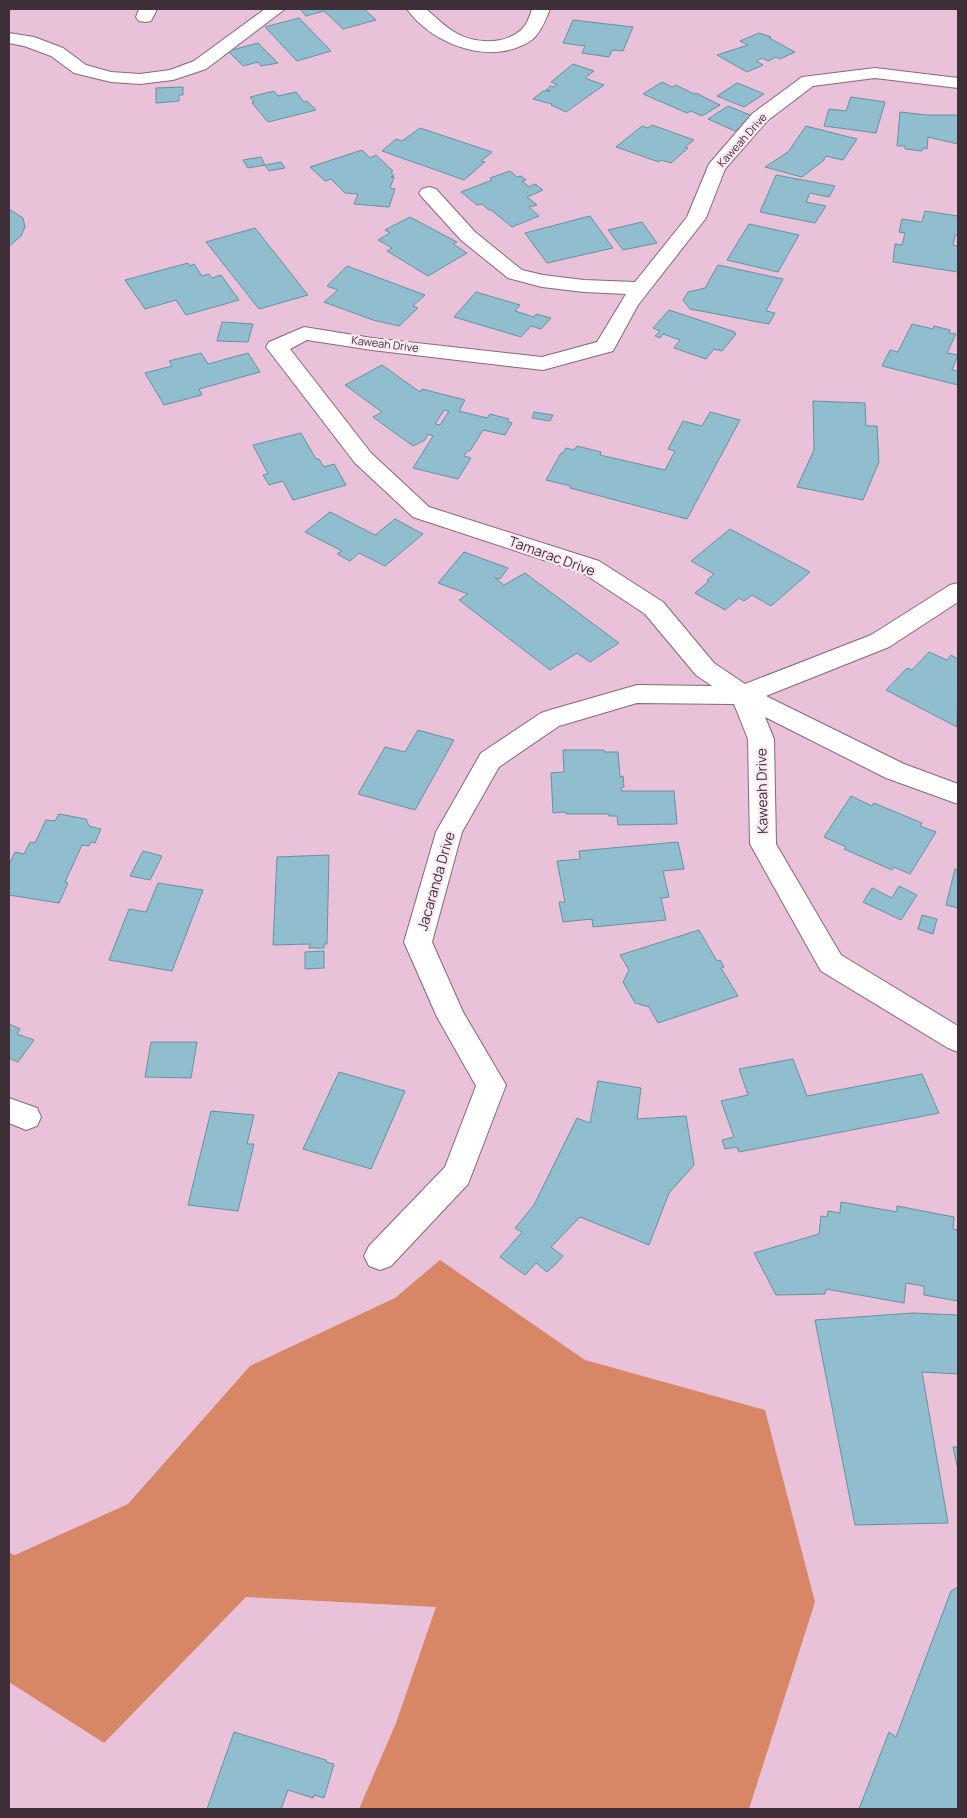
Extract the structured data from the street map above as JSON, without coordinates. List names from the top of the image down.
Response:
{
  "streets": {
    "street": ["Kaweah Drive", "Tamarac Drive", "Jacaranda Drive"]
  },
  "crossings": [
    ["Kaweah Drive", "Tamarac Drive"],
    ["Kaweah Drive", "Jacaranda Drive"],
    ["Tamarac Drive", "Jacaranda Drive"]
  ]
}
